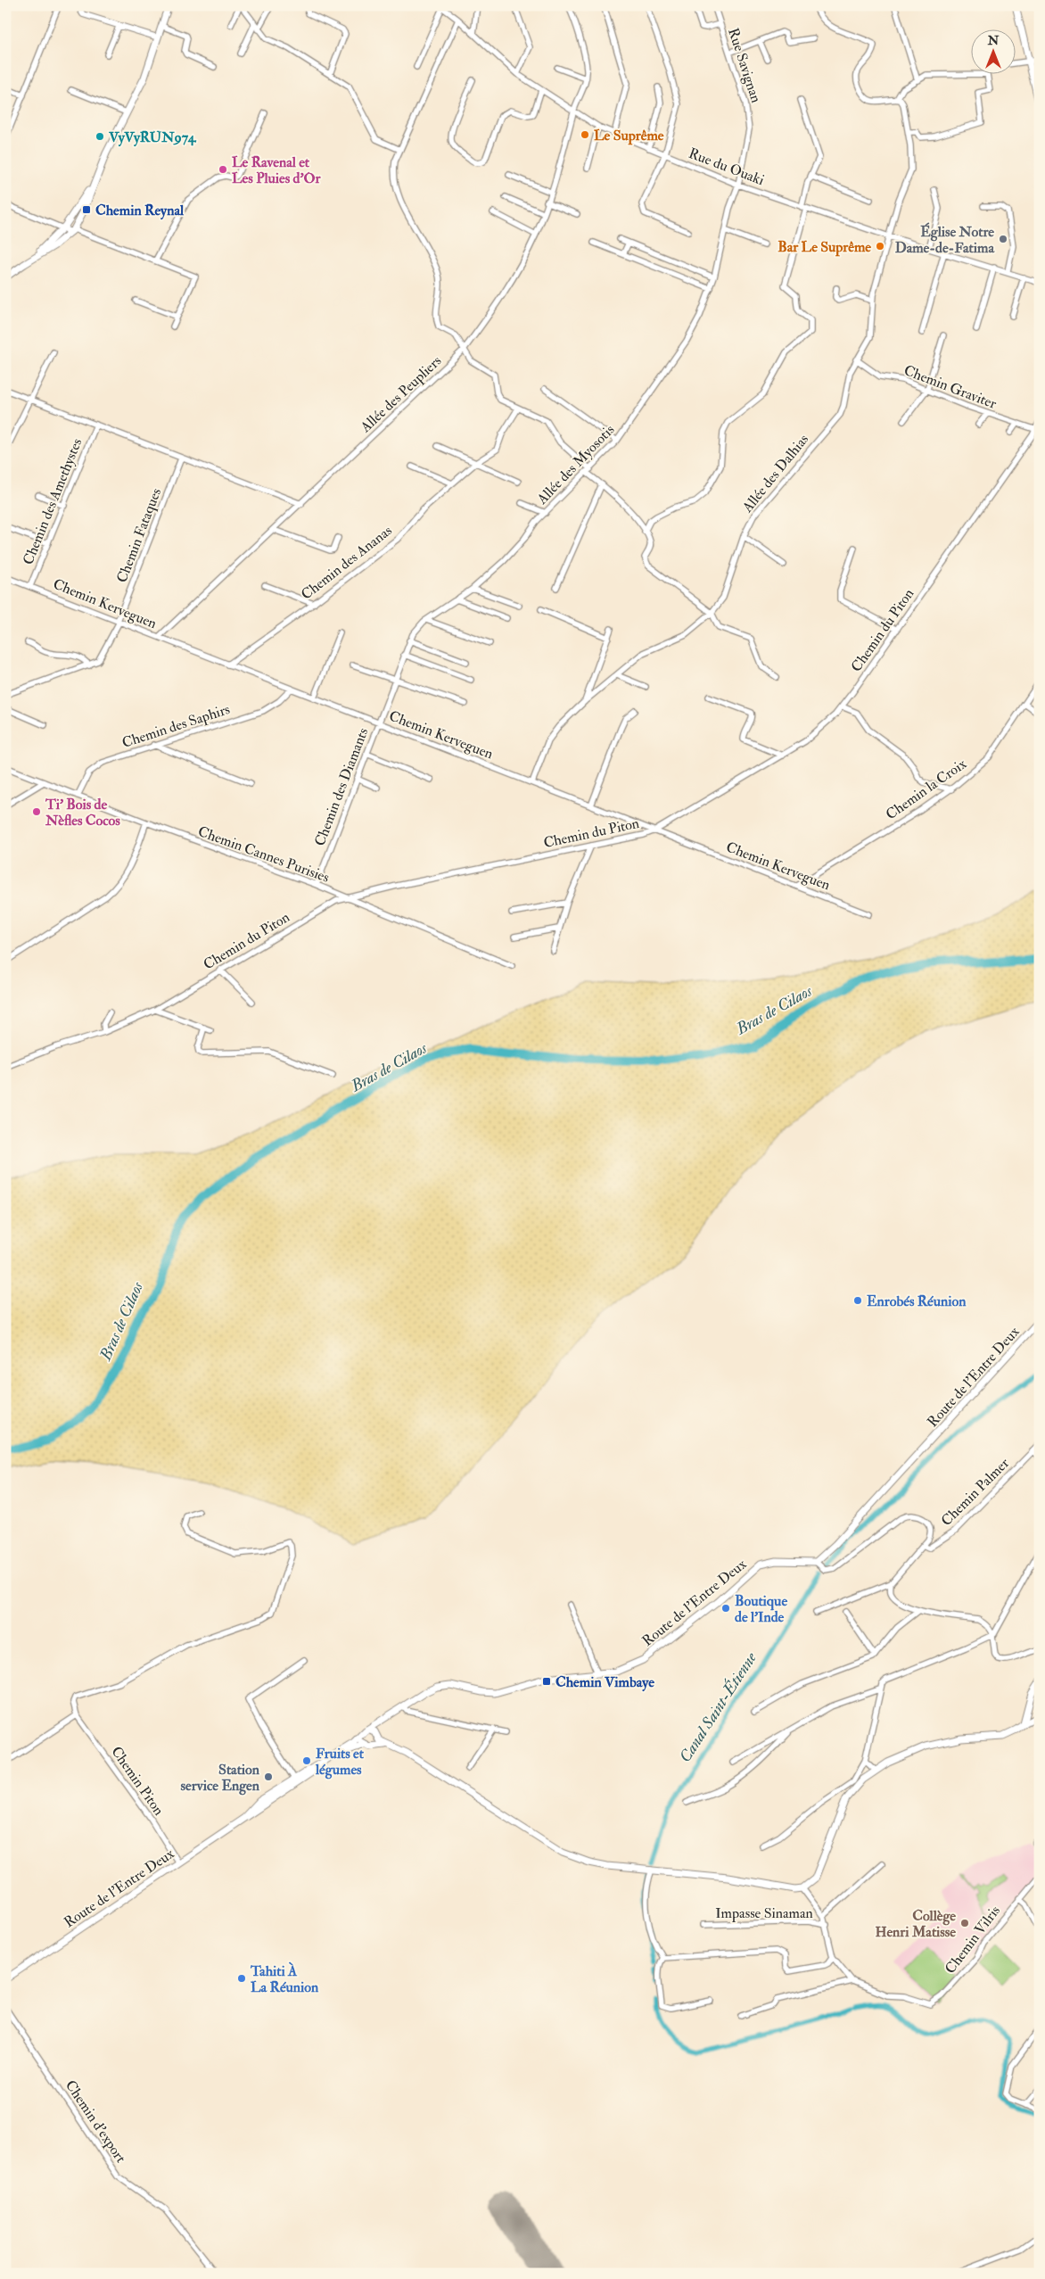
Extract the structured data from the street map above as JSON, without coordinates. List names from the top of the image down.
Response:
{
  "streets": {
    "main road": ["Route de l'Entre Deux"],
    "street": [
      "Rue Savignan",
      "Rue du Ouaki",
      "Chemin Graviter",
      "Allée des Peupliers",
      "Allée des Myosotis",
      "Allée des Dalhias",
      "Chemin des Amethystes",
      "Chemin Fataques",
      "Chemin des Ananas",
      "Chemin Kerveguen",
      "Chemin du Piton",
      "Chemin des Saphirs",
      "Chemin des Diamants",
      "Chemin la Croix",
      "Chemin Cannes Purisies",
      "Chemin Palmer",
      "Chemin Piton",
      "Impasse Sinaman",
      "Chemin Vilris",
      "Chemin d'export"
    ]
  },
  "crossings": [
    ["Rue Savignan", "Rue du Ouaki"],
    ["Rue Savignan", "Allée des Myosotis"],
    ["Rue du Ouaki", "Allée des Peupliers"],
    ["Rue du Ouaki", "Allée des Myosotis"],
    ["Rue du Ouaki", "Allée des Dalhias"],
    ["Chemin Graviter", "Allée des Dalhias"],
    ["Chemin Graviter", "Chemin du Piton"],
    ["Allée des Peupliers", "Chemin Kerveguen"],
    ["Allée des Myosotis", "Chemin Kerveguen"],
    ["Allée des Myosotis", "Chemin des Diamants"],
    ["Allée des Dalhias", "Chemin Kerveguen"],
    ["Chemin des Amethystes", "Chemin Kerveguen"],
    ["Chemin Fataques", "Chemin Kerveguen"],
    ["Chemin des Ananas", "Chemin Kerveguen"],
    ["Chemin Kerveguen", "Chemin du Piton"],
    ["Chemin Kerveguen", "Chemin des Saphirs"],
    ["Chemin Kerveguen", "Chemin des Diamants"],
    ["Chemin Kerveguen", "Chemin la Croix"],
    ["Chemin du Piton", "Chemin Cannes Purisies"],
    ["Chemin des Saphirs", "Chemin Cannes Purisies"],
    ["Chemin des Diamants", "Chemin Cannes Purisies"],
    ["Route de l'Entre Deux", "Chemin Piton"]
  ],
  "water": ["Bras de Cilaos", "Canal Saint-Étienne"],
  "places": {
    "other": [
      "Le Suprême",
      "VyVyRUN974",
      "Le Ravenal et Les Pluies d'Or",
      "Église Notre Dame-de-Fatima",
      "Bar Le Suprême",
      "Ti' Bois de Nèfles Cocos",
      "Enrobés Réunion",
      "Boutique de l'Inde",
      "Fruits et légumes",
      "Station service Engen",
      "Collège Henri Matisse",
      "Tahiti À La Réunion"
    ],
    "transit": ["Chemin Reynal", "Chemin Vimbaye"]
  },
  "north": "top"
}
